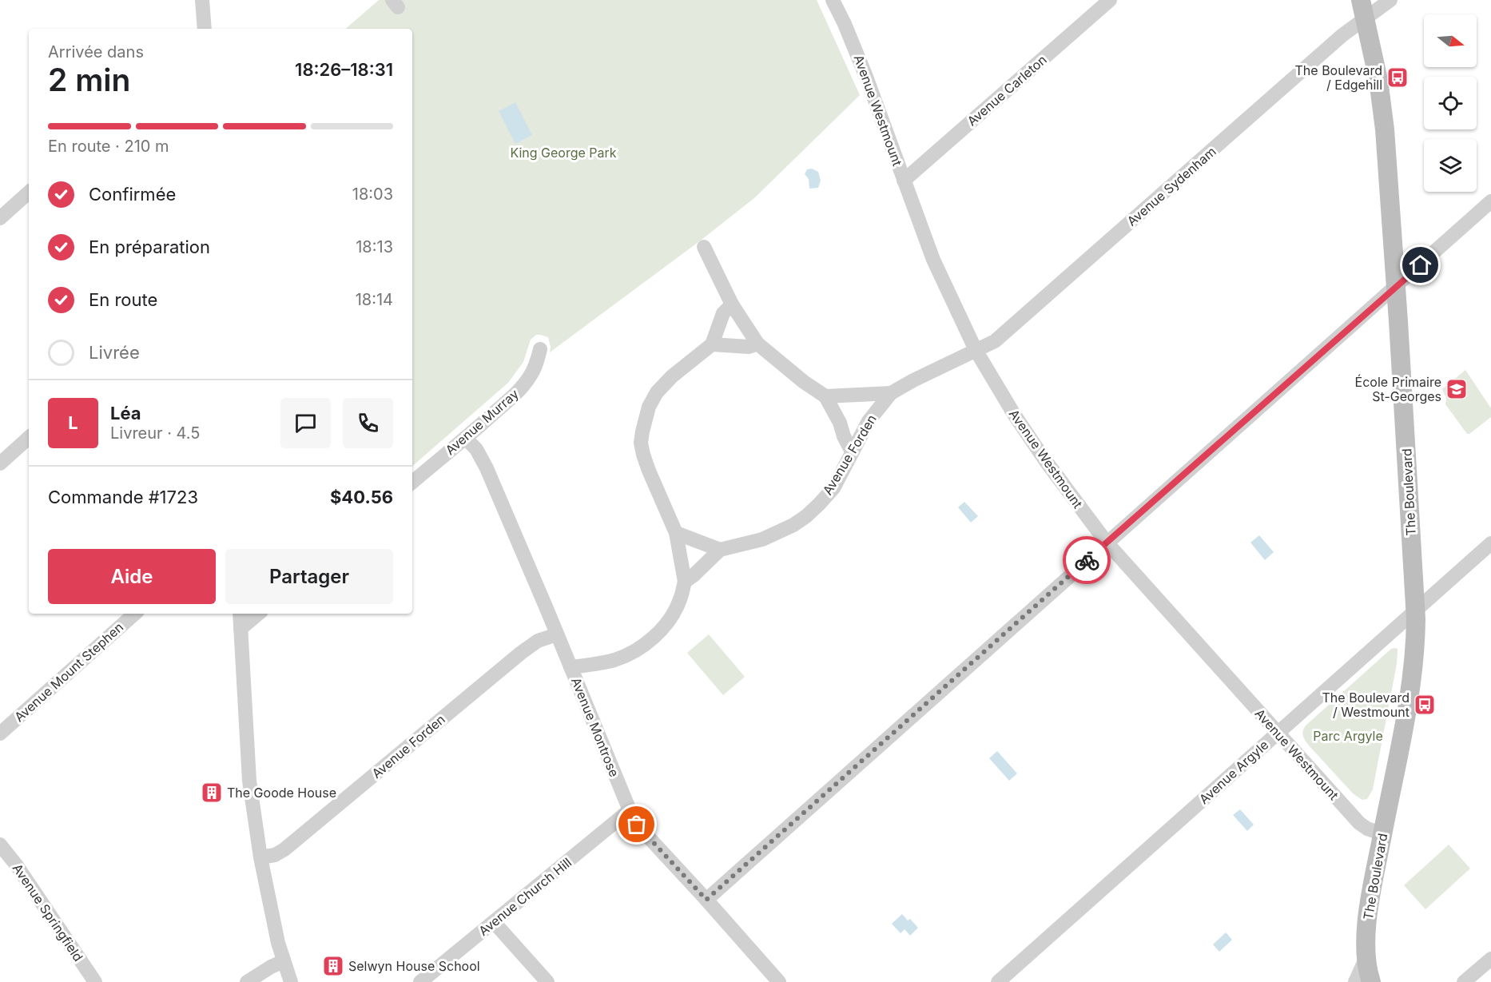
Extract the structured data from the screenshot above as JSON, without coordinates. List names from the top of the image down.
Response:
{
  "streets": {
    "main road": ["The Boulevard"],
    "street": [
      "Avenue Carleton",
      "Avenue Westmount",
      "Avenue Sydenham",
      "Avenue Murray",
      "Avenue Forden",
      "Avenue Mount Stephen",
      "Avenue Montrose",
      "Avenue Argyle",
      "Avenue Church Hill",
      "Avenue Springfield"
    ]
  },
  "crossings": [
    ["Avenue Carleton", "Avenue Westmount"],
    ["Avenue Westmount", "Avenue Sydenham"],
    ["Avenue Westmount", "Avenue Forden"],
    ["Avenue Westmount", "The Boulevard"],
    ["Avenue Westmount", "Avenue Argyle"],
    ["Avenue Sydenham", "Avenue Forden"],
    ["Avenue Sydenham", "The Boulevard"],
    ["Avenue Murray", "Avenue Montrose"],
    ["Avenue Forden", "Avenue Montrose"],
    ["The Boulevard", "Avenue Argyle"],
    ["Avenue Montrose", "Avenue Church Hill"]
  ],
  "parks": ["King George Park", "Parc Argyle"],
  "places": {
    "bus stop": ["The Boulevard / Edgehill", "The Boulevard / Westmount"],
    "school or university": ["École Primaire St-Georges"],
    "building": ["The Goode House", "Selwyn House School"]
  },
  "north": "right",
  "page": {
    "heading": ["2 min", "Arrivée dans", "18:26–18:31"],
    "panel": [
      "Léa",
      "Livreur · 4.5",
      "Commande #1723",
      "$40.56"
    ],
    "bar": "En route · 210 m",
    "list": [
      ["Confirmée", "18:03"],
      ["En préparation", "18:13"],
      ["En route", "18:14"],
      "Livrée"
    ],
    "round": "L",
    "buttons": ["Aide", "Partager"]
  }
}
